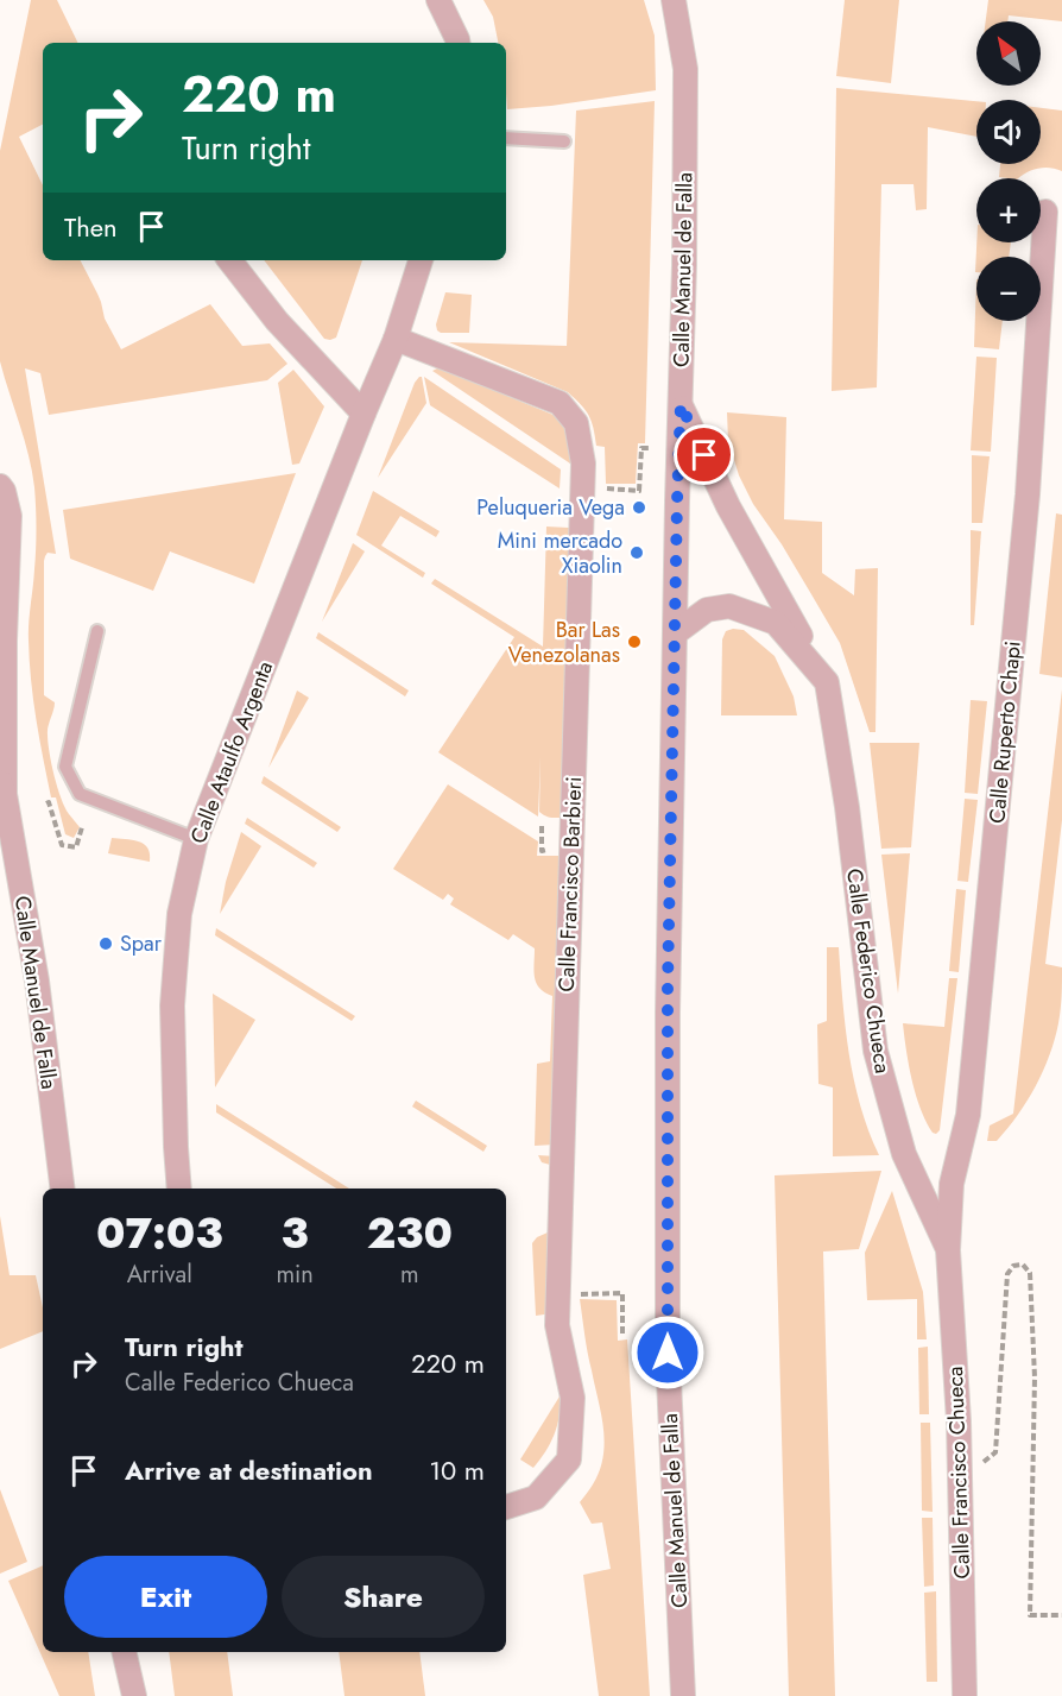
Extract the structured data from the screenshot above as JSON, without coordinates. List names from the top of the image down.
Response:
{
  "streets": {
    "street": [
      "Calle Manuel de Falla",
      "Calle Ruperto Chapi",
      "Calle Ataulfo Argenta",
      "Calle Francisco Barbieri",
      "Calle Federico Chueca",
      "Calle Francisco Chueca"
    ]
  },
  "crossings": [
    ["Calle Manuel de Falla", "Calle Federico Chueca"],
    ["Calle Ruperto Chapi", "Calle Federico Chueca"],
    ["Calle Ruperto Chapi", "Calle Francisco Chueca"],
    ["Calle Ataulfo Argenta", "Calle Francisco Barbieri"],
    ["Calle Federico Chueca", "Calle Francisco Chueca"]
  ],
  "places": [
    "Peluqueria Vega",
    "Mini mercado Xiaolin",
    "Bar Las Venezolanas",
    "Spar"
  ],
  "north": "top left",
  "page": {
    "map_buttons": ["+", "−"],
    "turn": ["220 m", "Turn right"],
    "then": "Then",
    "eta": [
      "07:03",
      "Arrival",
      "3",
      "min",
      "230",
      "m"
    ],
    "list": [
      {
        "name": "Turn right",
        "note": "Calle Federico Chueca",
        "value": "220 m"
      },
      {
        "name": "Arrive at destination",
        "value": "10 m"
      }
    ],
    "buttons": ["Exit", "Share"]
  }
}
